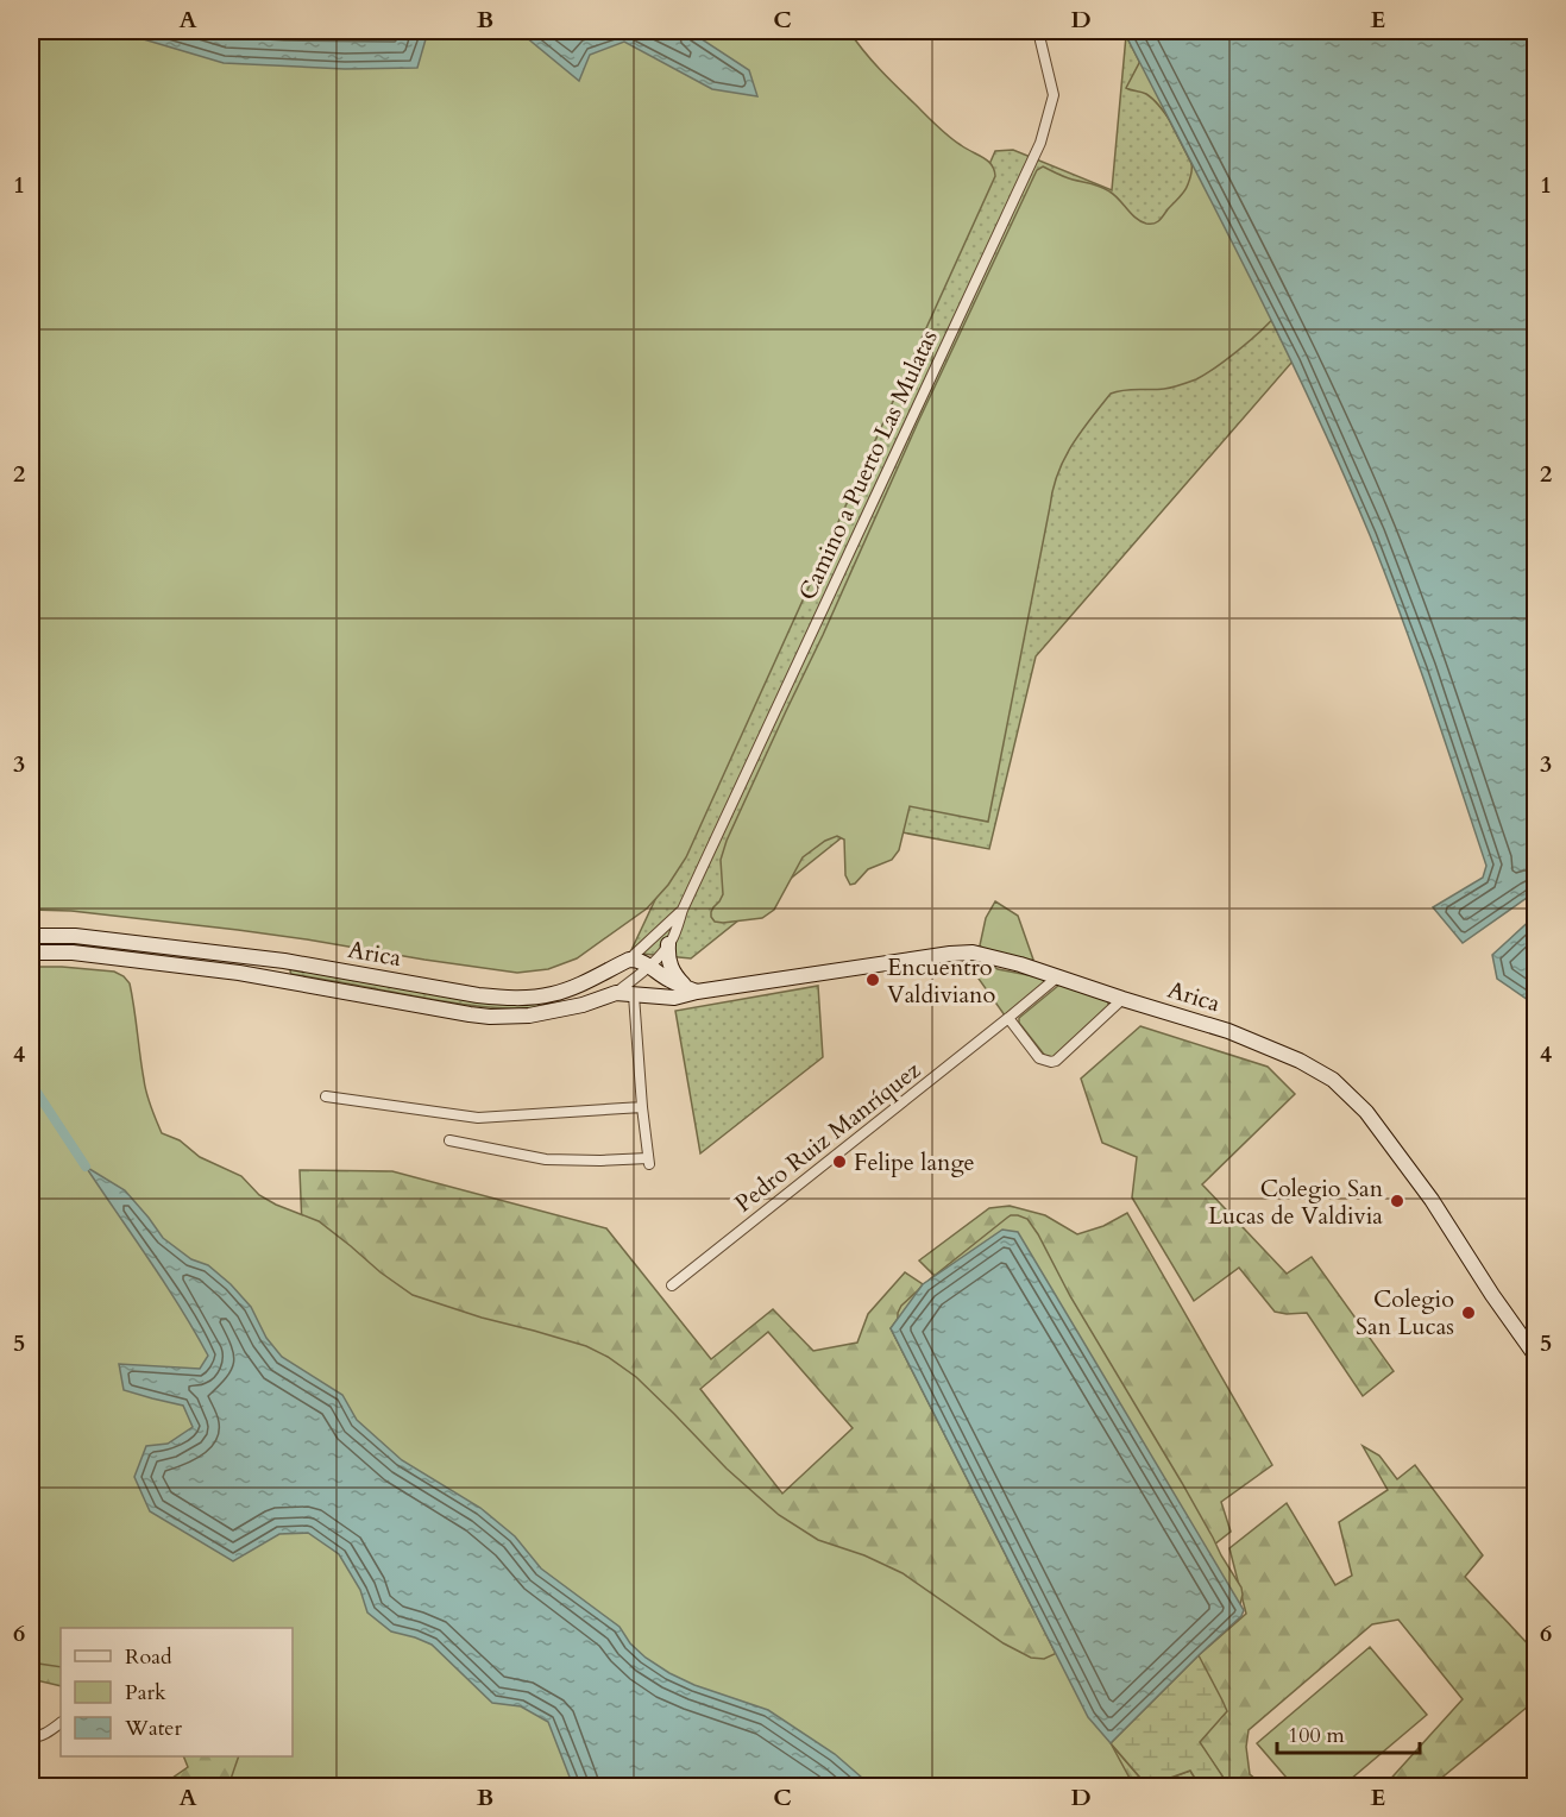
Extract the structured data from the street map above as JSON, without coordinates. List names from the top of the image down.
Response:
{
  "streets": {
    "main road": ["Arica"],
    "street": ["Camino a Puerto Las Mulatas", "Pedro Ruiz Manríquez"]
  },
  "crossings": [
    ["Camino a Puerto Las Mulatas", "Arica"],
    ["Arica", "Pedro Ruiz Manríquez"]
  ],
  "places": [
    "Encuentro Valdiviano",
    "Felipe lange",
    "Colegio San Lucas de Valdivia",
    "Colegio San Lucas"
  ],
  "legend": ["Road", "Park", "Water"],
  "scale_bar": "100 m",
  "grid": {
    "columns": [
      "A",
      "B",
      "C",
      "D",
      "E"
    ],
    "rows": [
      "1",
      "2",
      "3",
      "4",
      "5",
      "6"
    ]
  }
}
